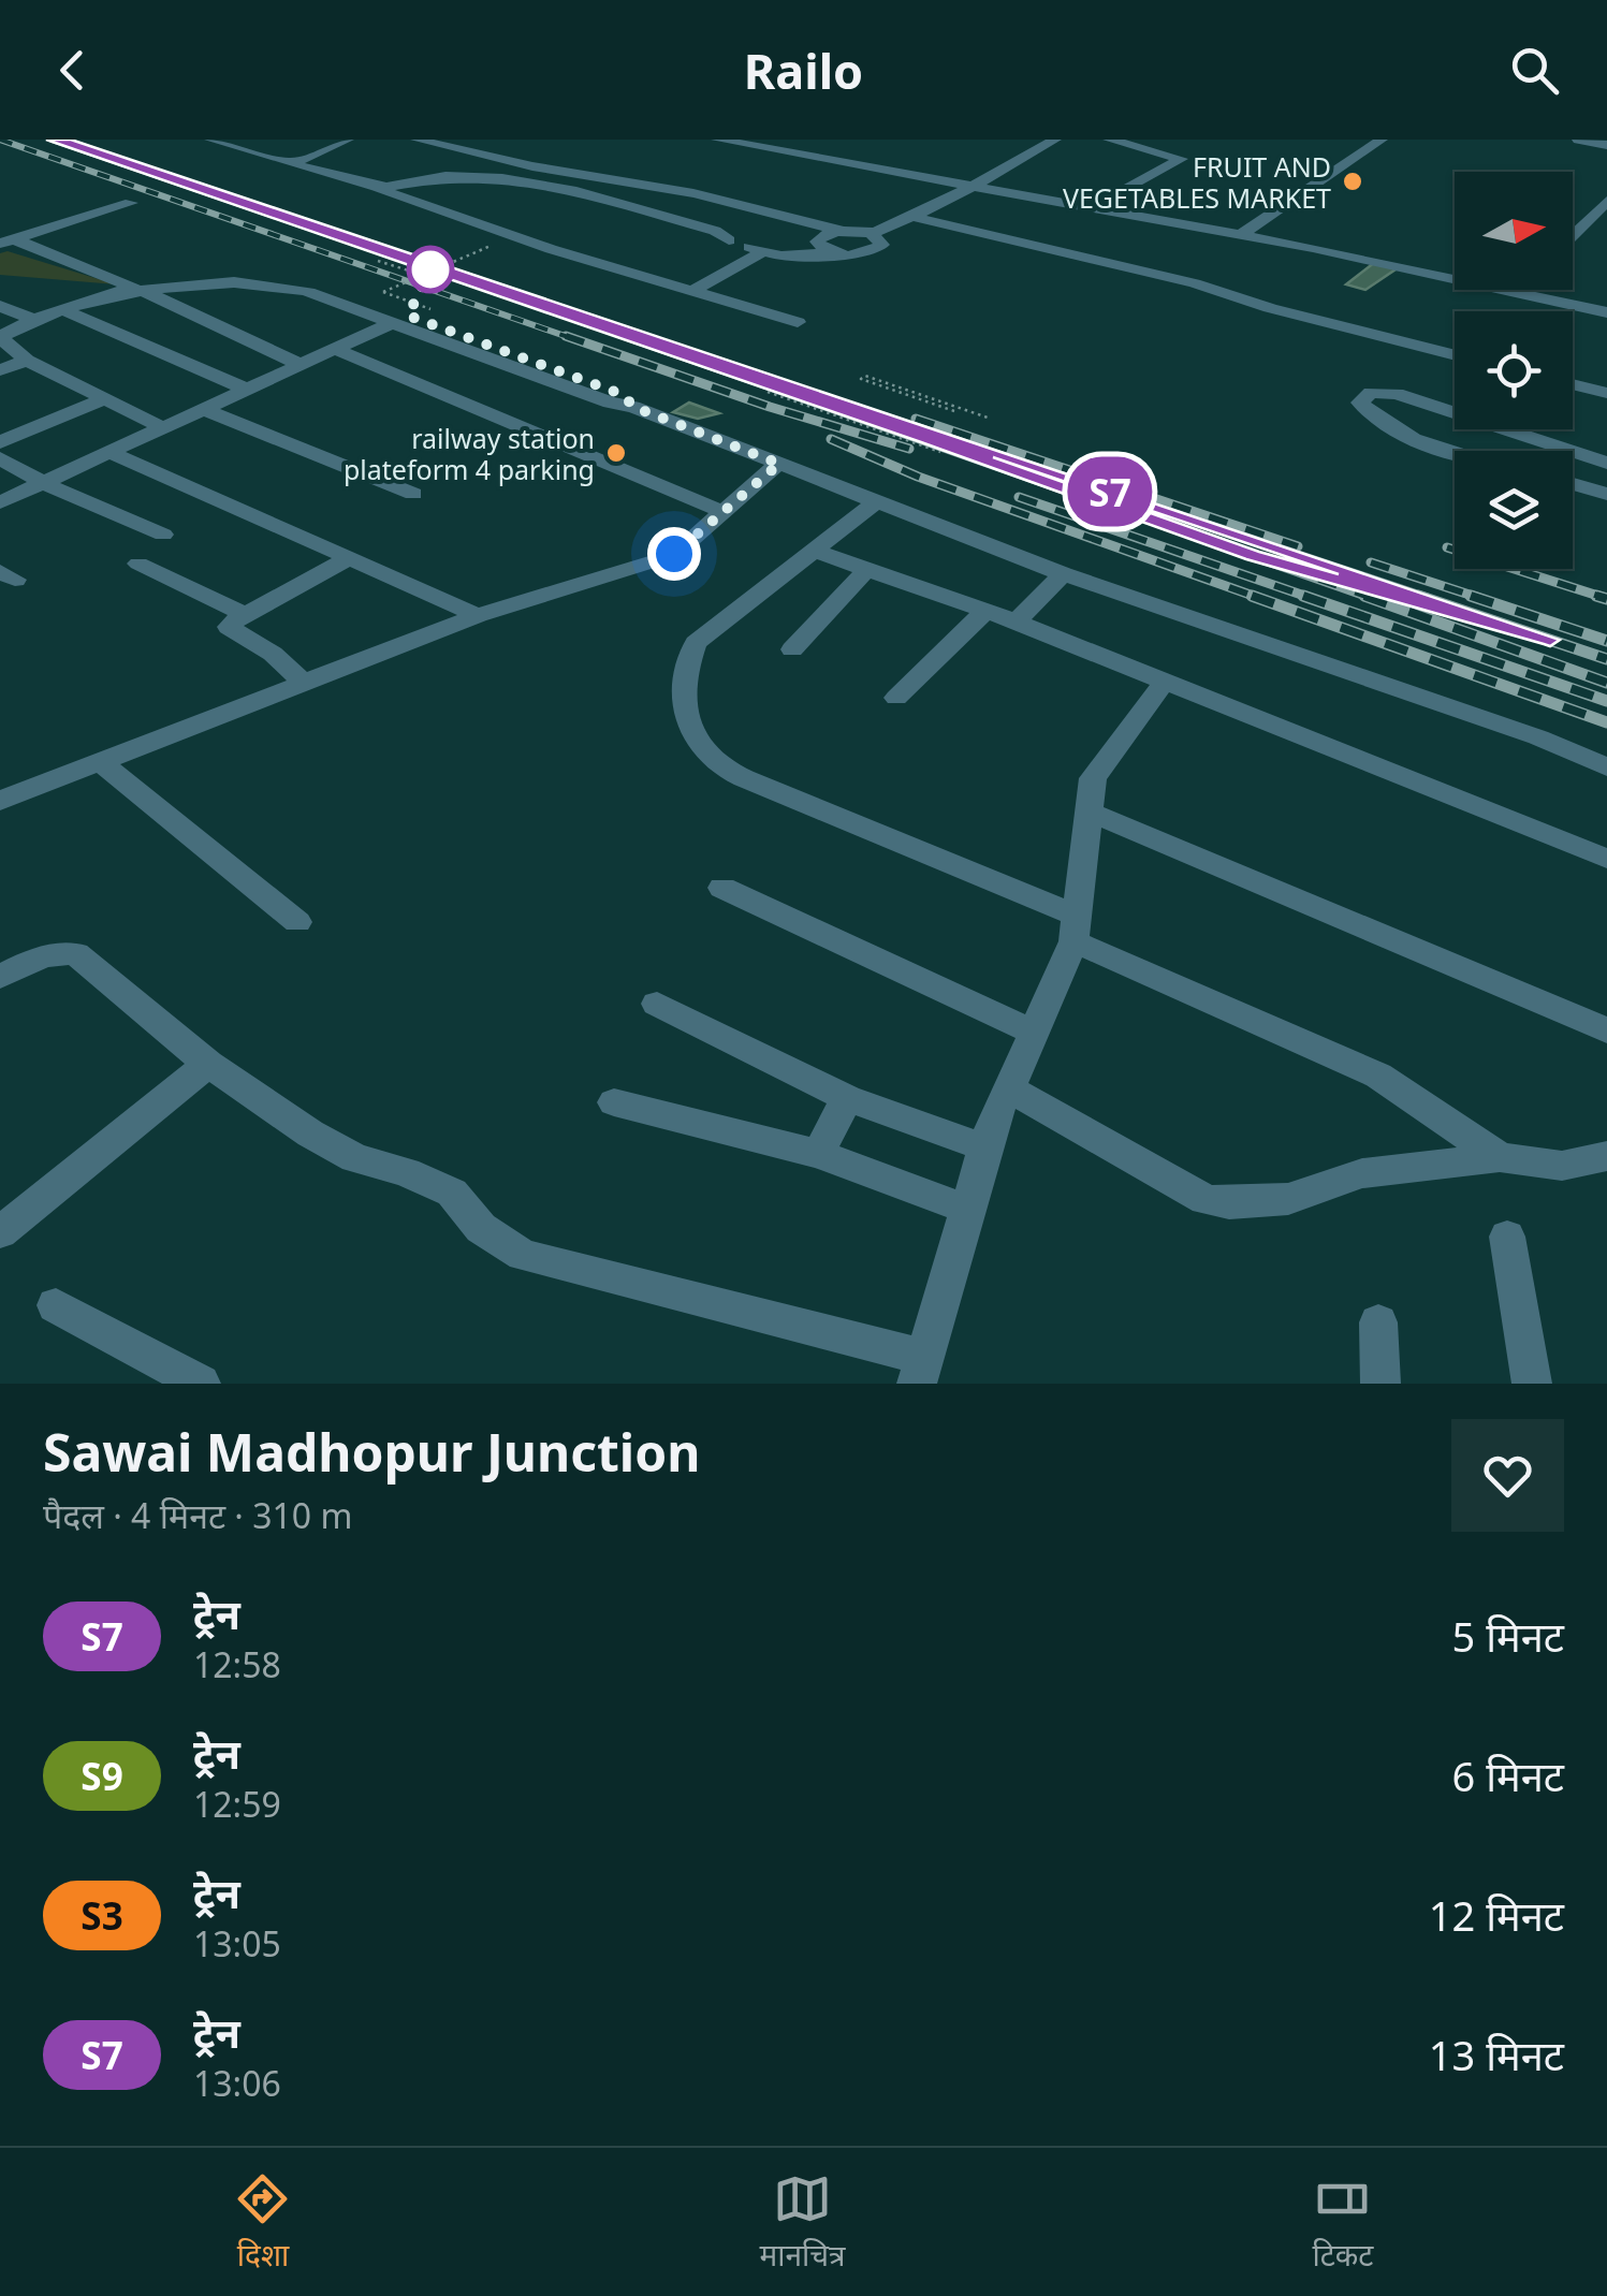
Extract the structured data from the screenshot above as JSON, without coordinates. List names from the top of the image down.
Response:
{
  "places": ["FRUIT AND VEGETABLES MARKET", "railway station plateform 4 parking"],
  "north": "right",
  "page": {
    "header": "Railo",
    "on_map": "S7",
    "heading": ["Sawai Madhopur Junction", "पैदल · 4 मिनट · 310 m"],
    "list": [
      {
        "mark": "S7",
        "name": "ट्रेन",
        "note": "12:58",
        "value": "5 मिनट"
      },
      {
        "mark": "S9",
        "name": "ट्रेन",
        "note": "12:59",
        "value": "6 मिनट"
      },
      {
        "mark": "S3",
        "name": "ट्रेन",
        "note": "13:05",
        "value": "12 मिनट"
      },
      {
        "mark": "S7",
        "name": "ट्रेन",
        "note": "13:06",
        "value": "13 मिनट"
      }
    ],
    "tabs": ["दिशा", "मानचित्र", "टिकट"]
  }
}
